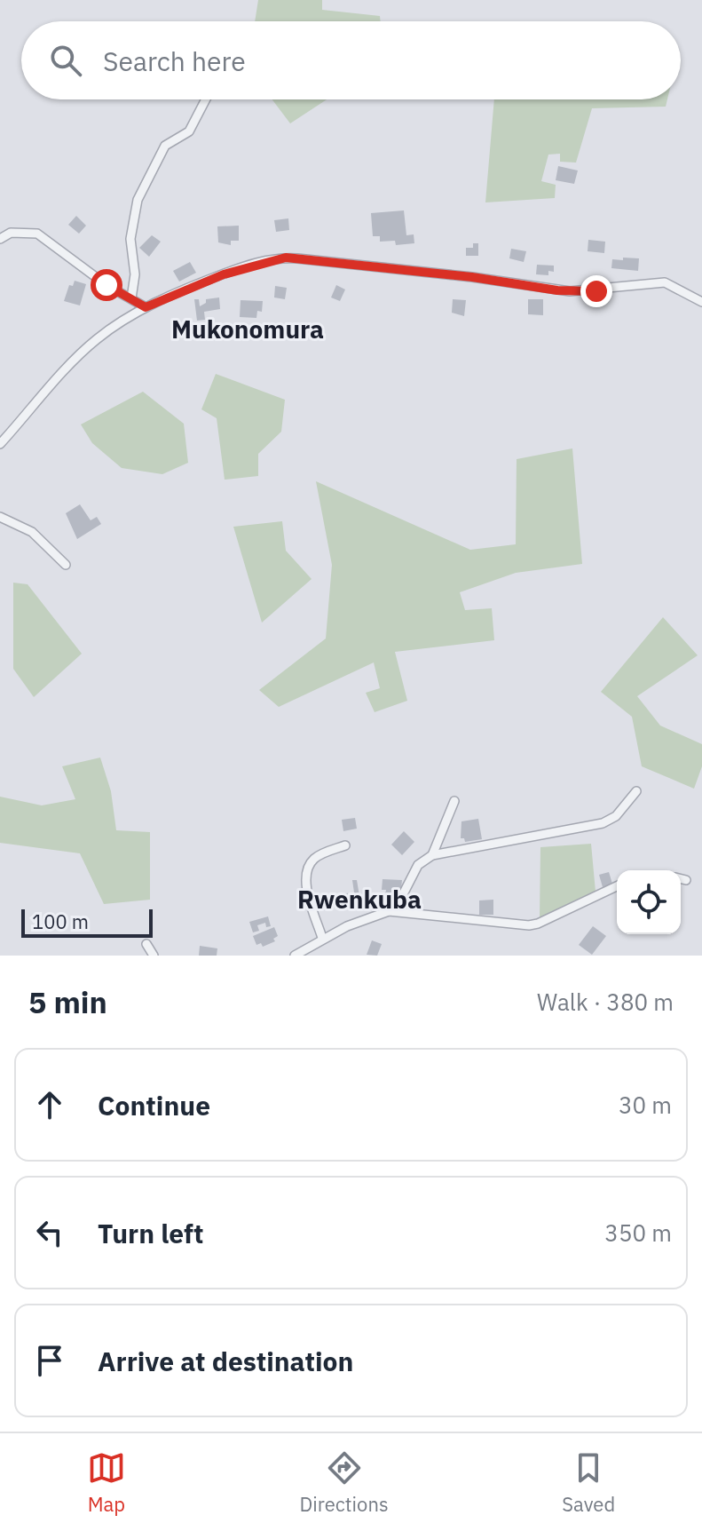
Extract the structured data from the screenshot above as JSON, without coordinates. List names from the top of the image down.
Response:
{
  "districts": ["Mukonomura", "Rwenkuba"],
  "scale_bar": "100 m",
  "page": {
    "search": "Search here",
    "scale": "100 m",
    "heading": ["5 min", "Walk · 380 m"],
    "list": [
      ["Continue", "30 m"],
      ["Turn left", "350 m"],
      "Arrive at destination"
    ],
    "nav": ["Map", "Directions", "Saved"]
  }
}
